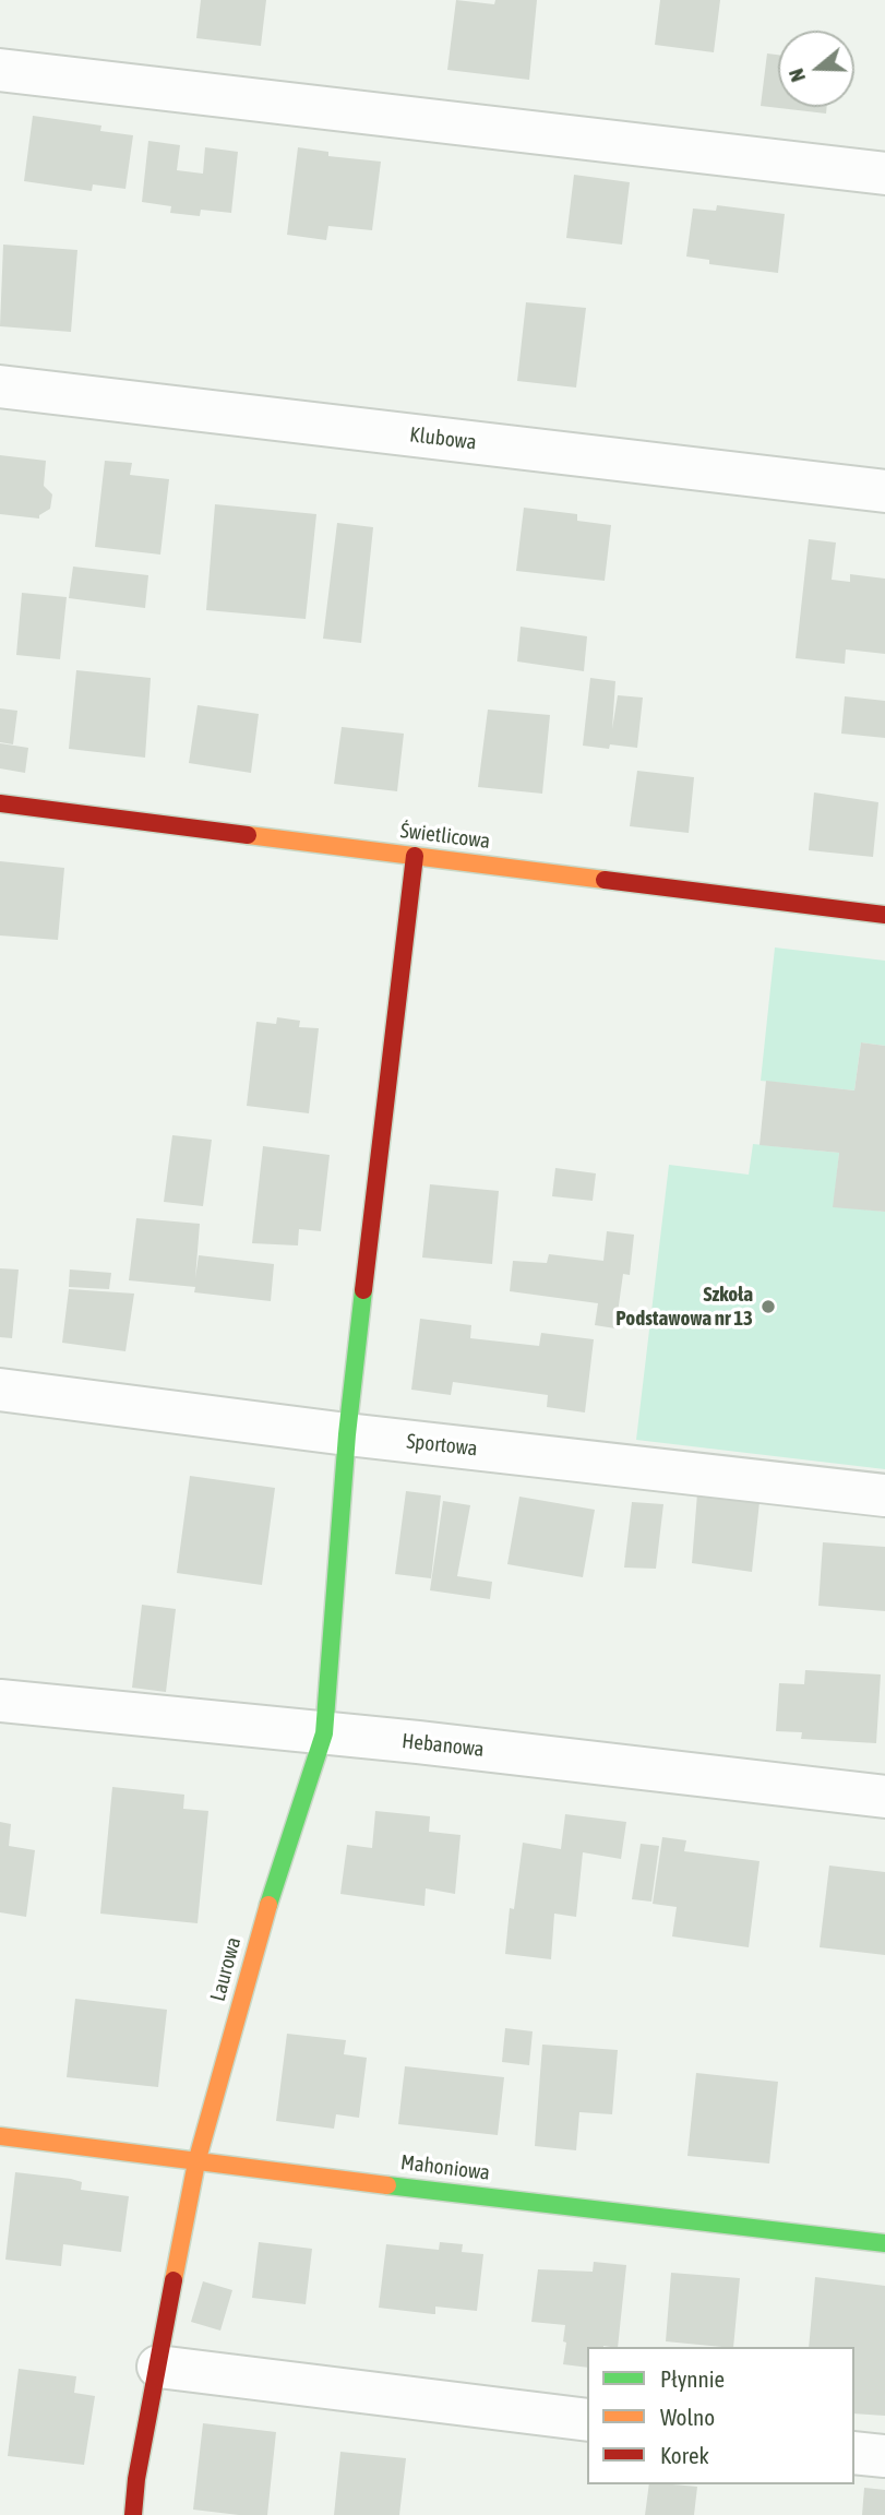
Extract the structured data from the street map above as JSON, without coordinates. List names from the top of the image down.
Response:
{
  "streets": {
    "street": [
      "Klubowa",
      "Świetlicowa",
      "Sportowa",
      "Hebanowa",
      "Laurowa",
      "Mahoniowa"
    ]
  },
  "crossings": [
    ["Świetlicowa", "Laurowa"],
    ["Sportowa", "Laurowa"],
    ["Hebanowa", "Laurowa"],
    ["Laurowa", "Mahoniowa"]
  ],
  "places": ["Szkoła Podstawowa nr 13"],
  "legend": ["Płynnie", "Wolno", "Korek"],
  "north": "left"
}
